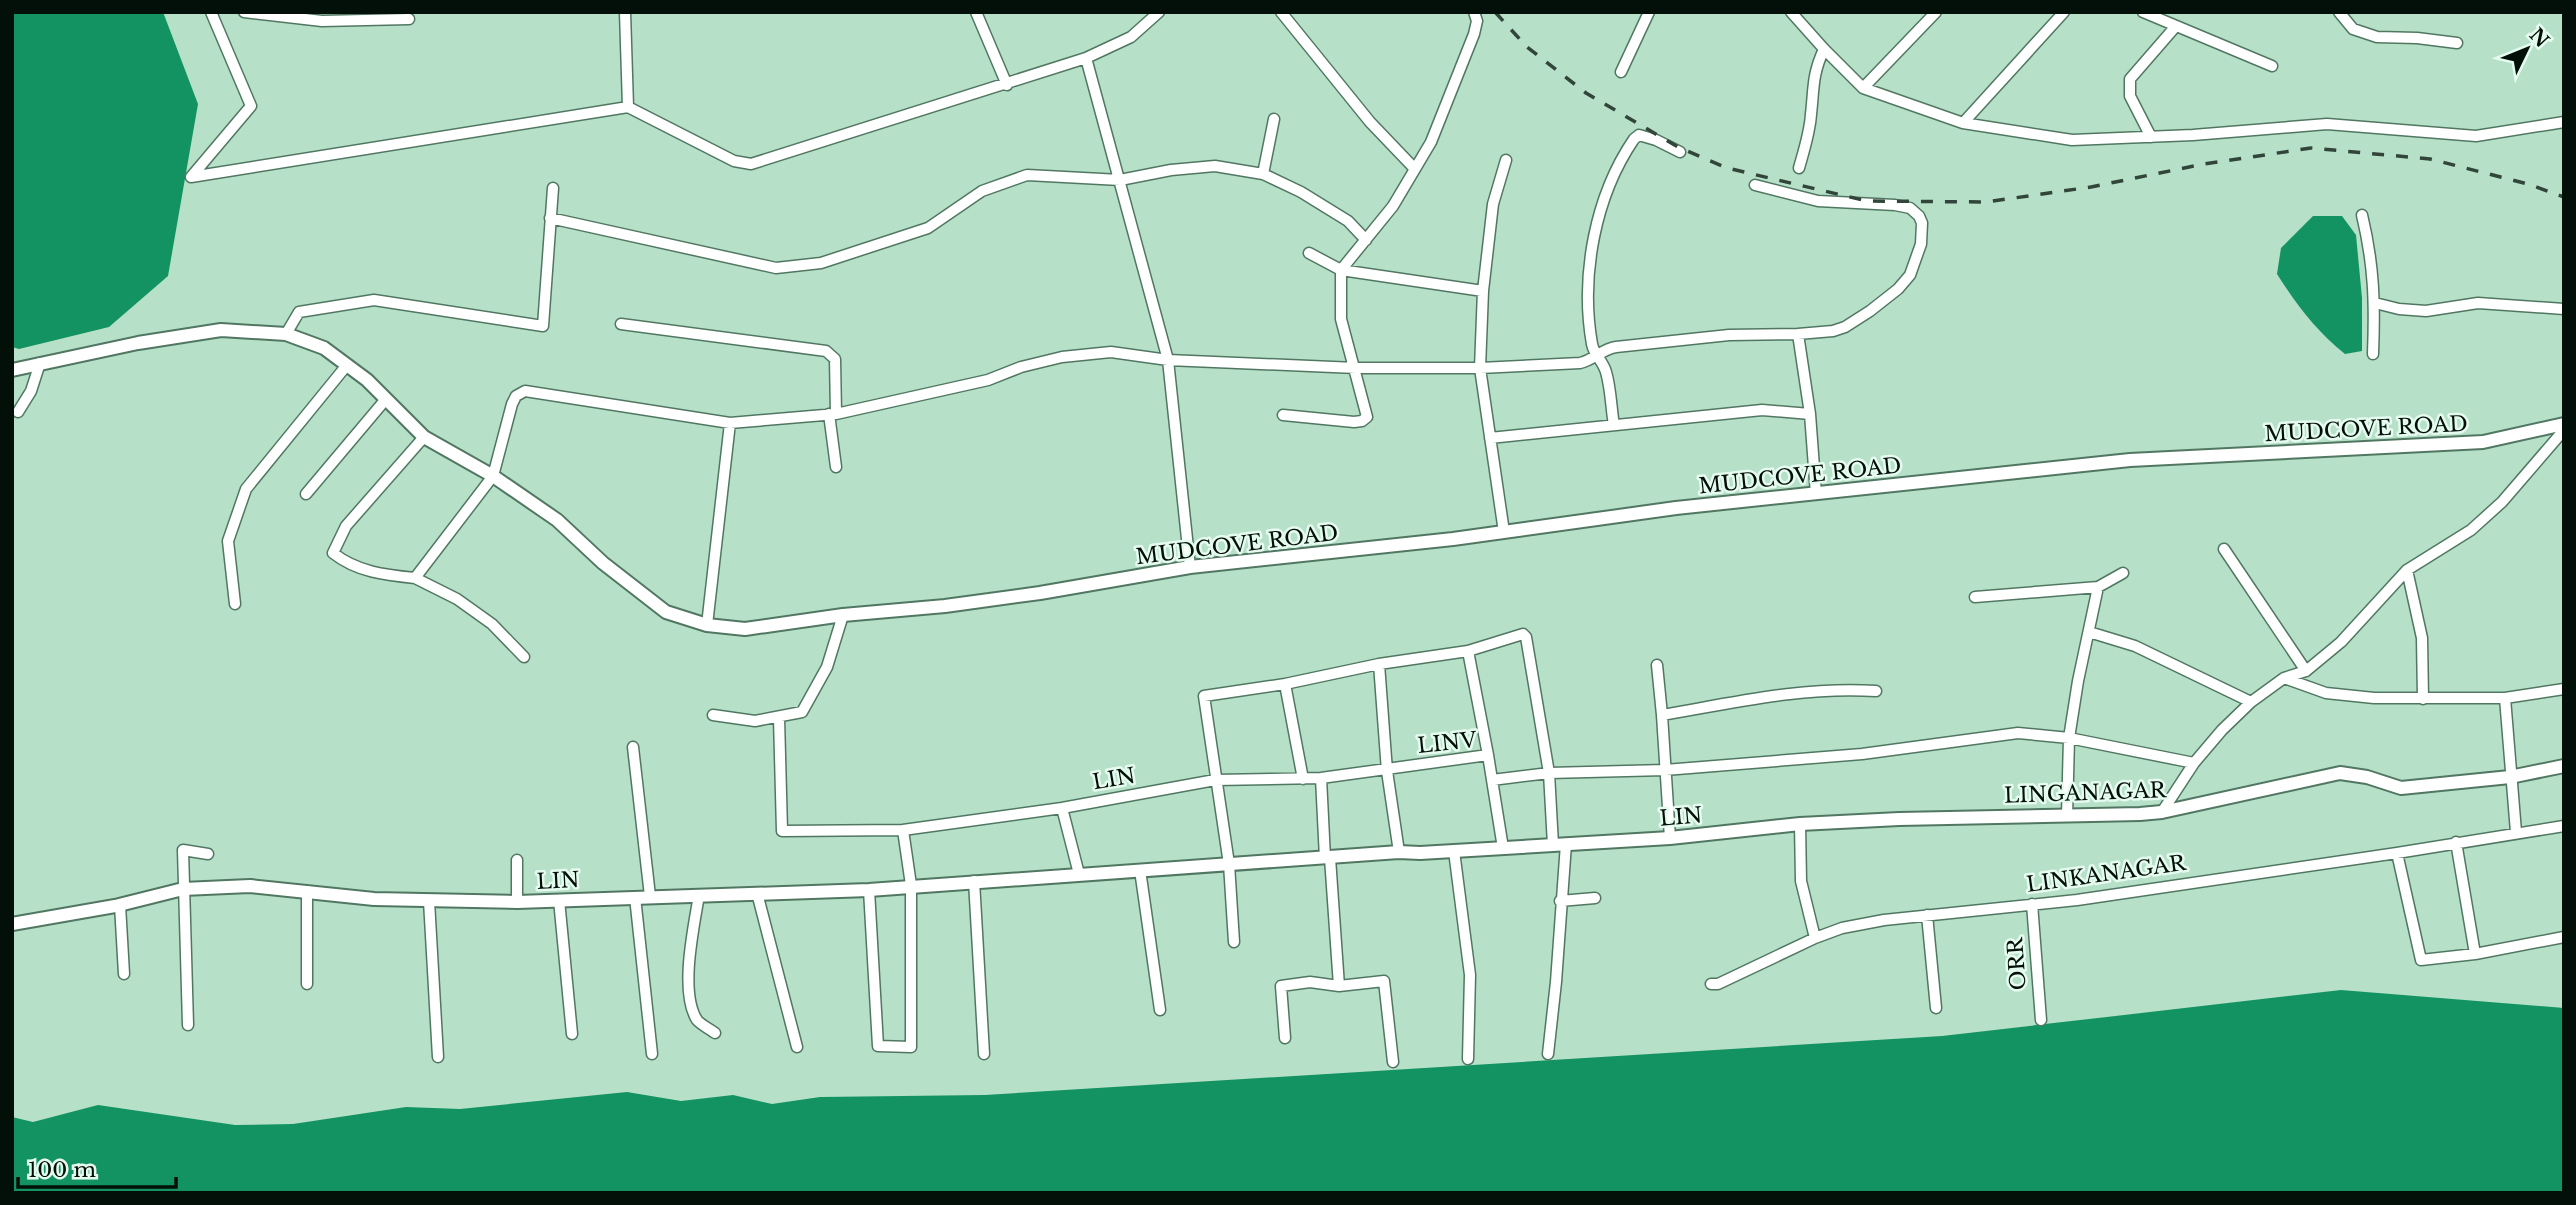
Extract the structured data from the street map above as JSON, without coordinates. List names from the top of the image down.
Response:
{
  "streets": {
    "street": [
      "MUDCOVE ROAD",
      "LINV",
      "LIN",
      "LINGANAGAR",
      "LINKANAGAR",
      "ORR"
    ]
  },
  "crossings": [
    ["LINV", "LIN"],
    ["LIN", "LINGANAGAR"],
    ["LINKANAGAR", "ORR"]
  ],
  "scale_bar": "100 m",
  "north": "top right"
}
